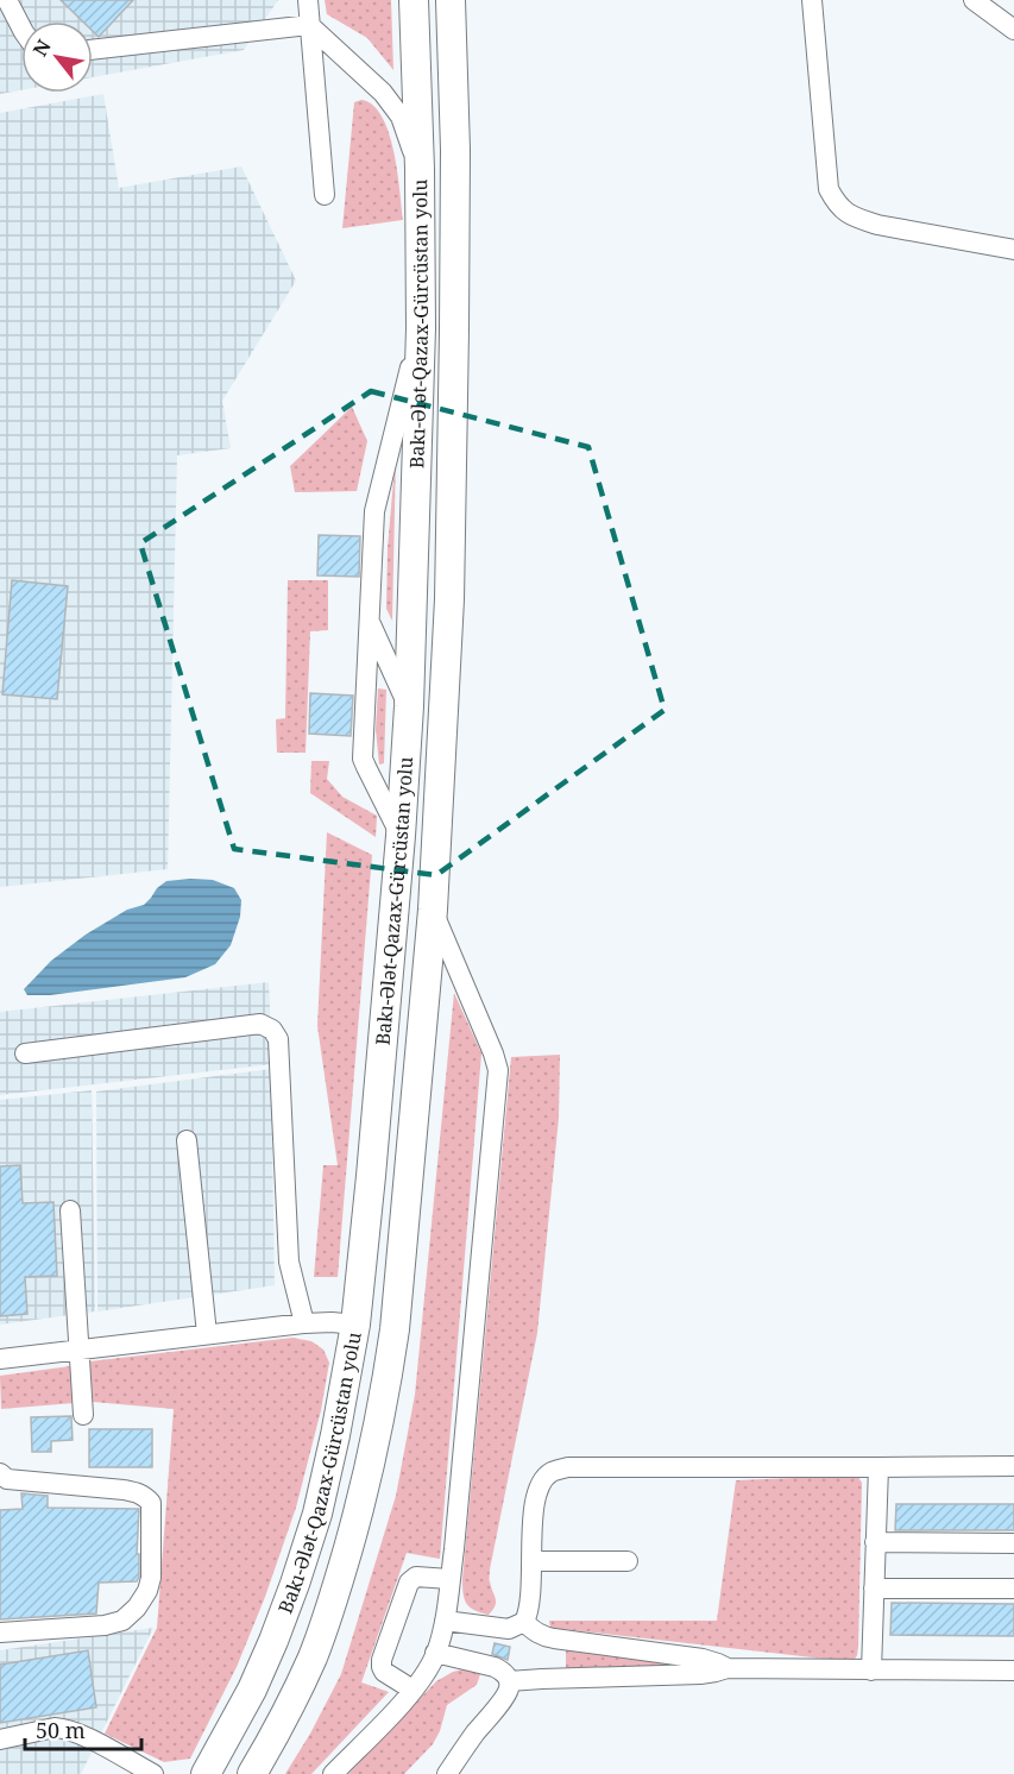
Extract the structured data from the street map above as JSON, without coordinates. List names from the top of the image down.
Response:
{
  "streets": {
    "highway": ["Bakı-Ələt-Qazax-Gürcüstan yolu"]
  },
  "scale_bar": "50 m",
  "north": "top left"
}
